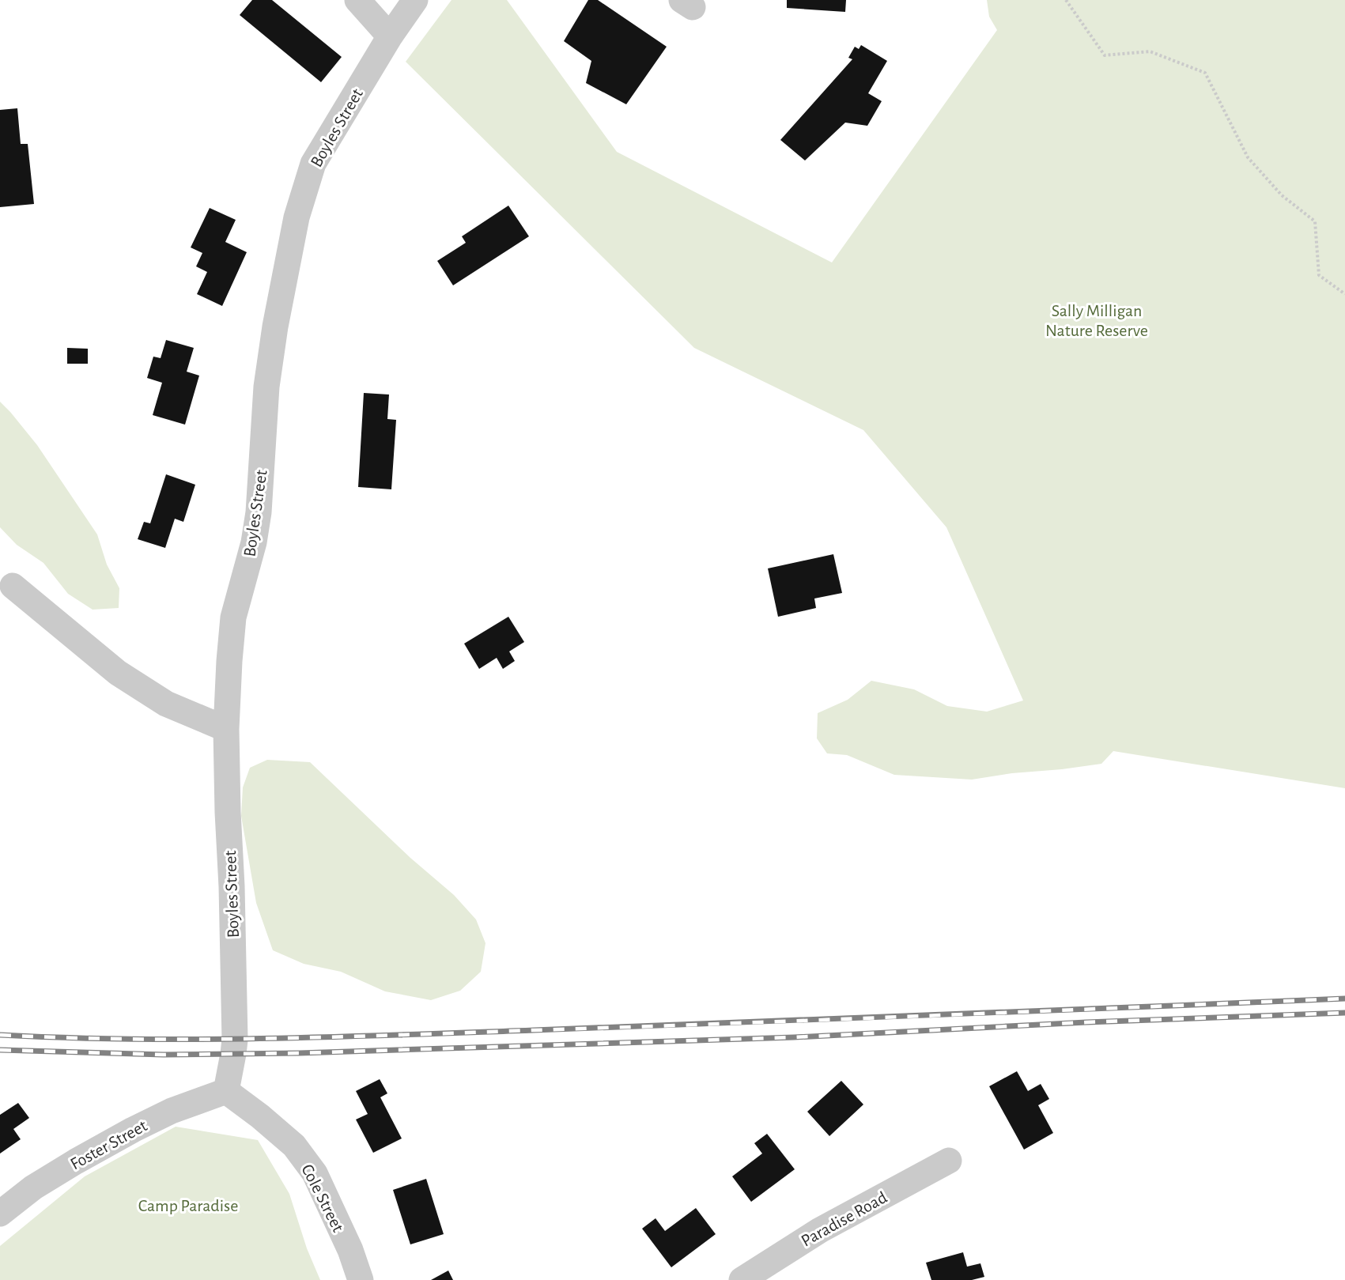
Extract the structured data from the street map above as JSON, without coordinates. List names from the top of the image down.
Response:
{
  "streets": {
    "street": [
      "Boyles Street",
      "Foster Street",
      "Cole Street",
      "Paradise Road"
    ]
  },
  "crossings": [
    ["Boyles Street", "Foster Street"],
    ["Boyles Street", "Cole Street"],
    ["Foster Street", "Cole Street"]
  ],
  "parks": ["Sally Milligan Nature Reserve", "Camp Paradise"]
}
